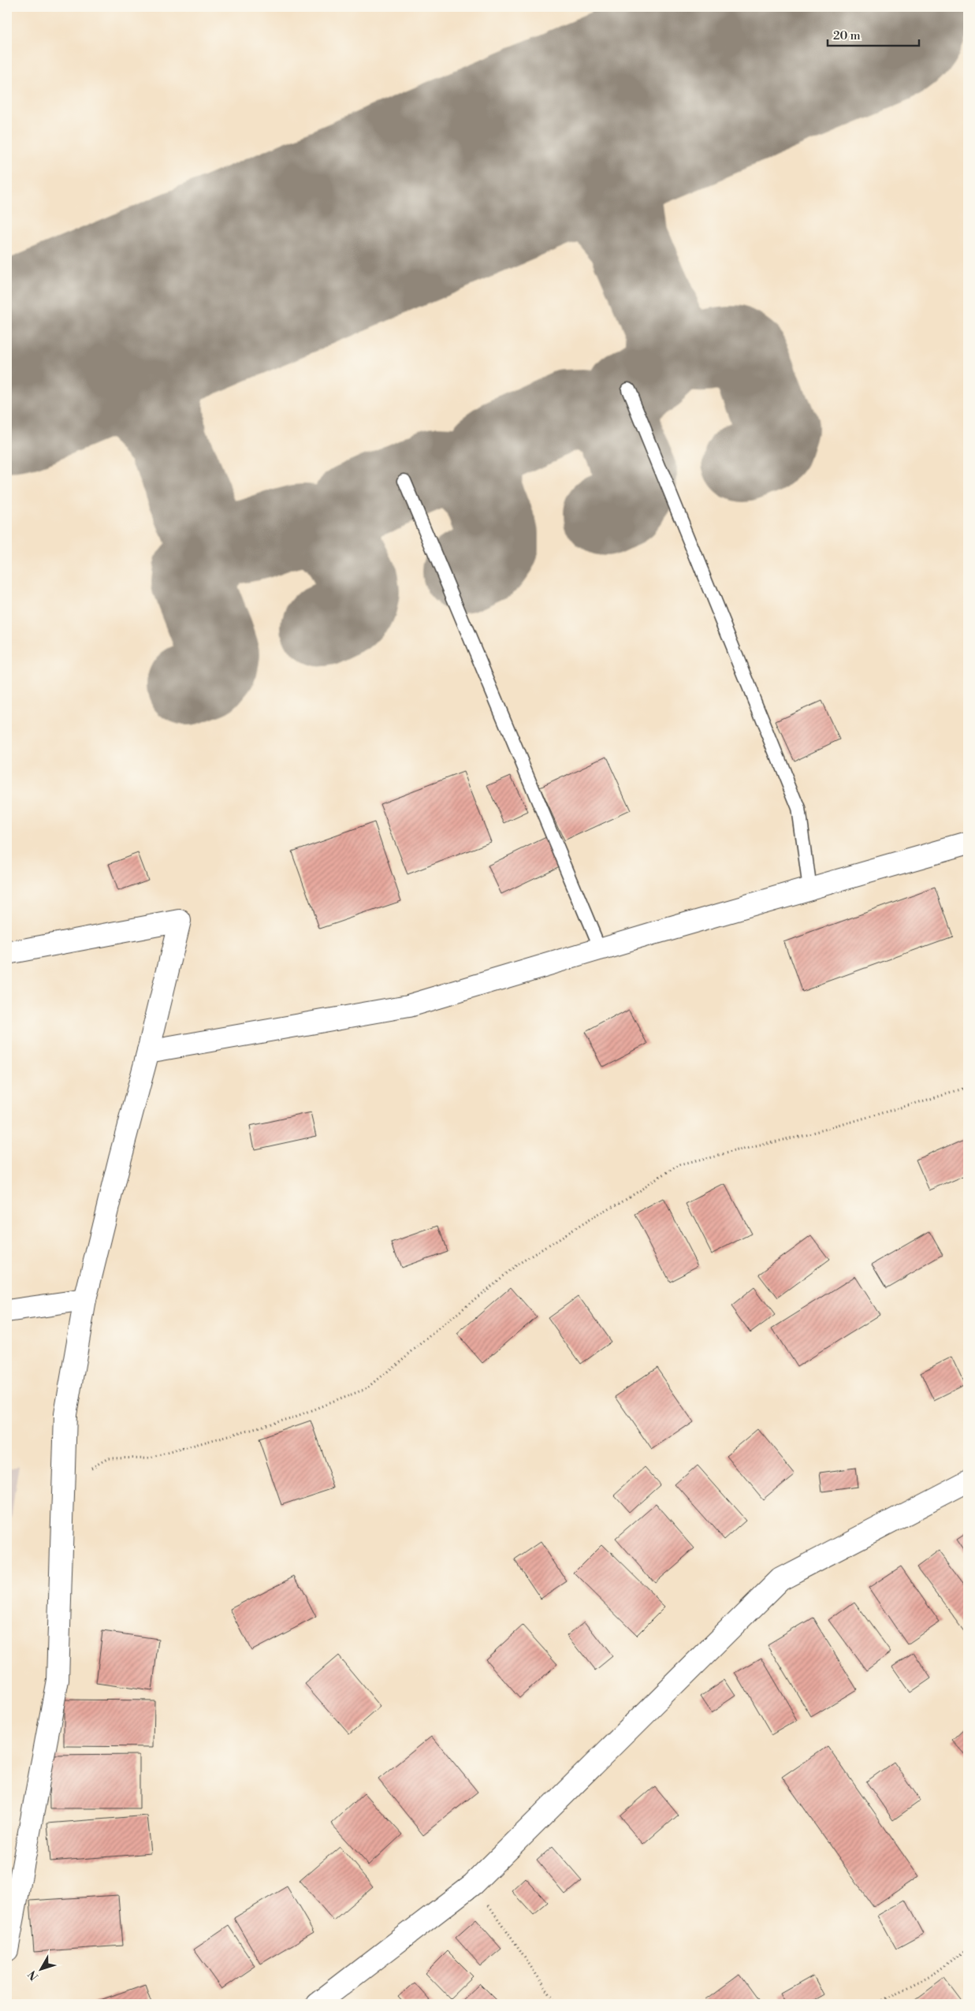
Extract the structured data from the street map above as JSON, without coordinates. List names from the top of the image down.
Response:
{
  "scale_bar": "20 m",
  "north": "bottom left"
}
